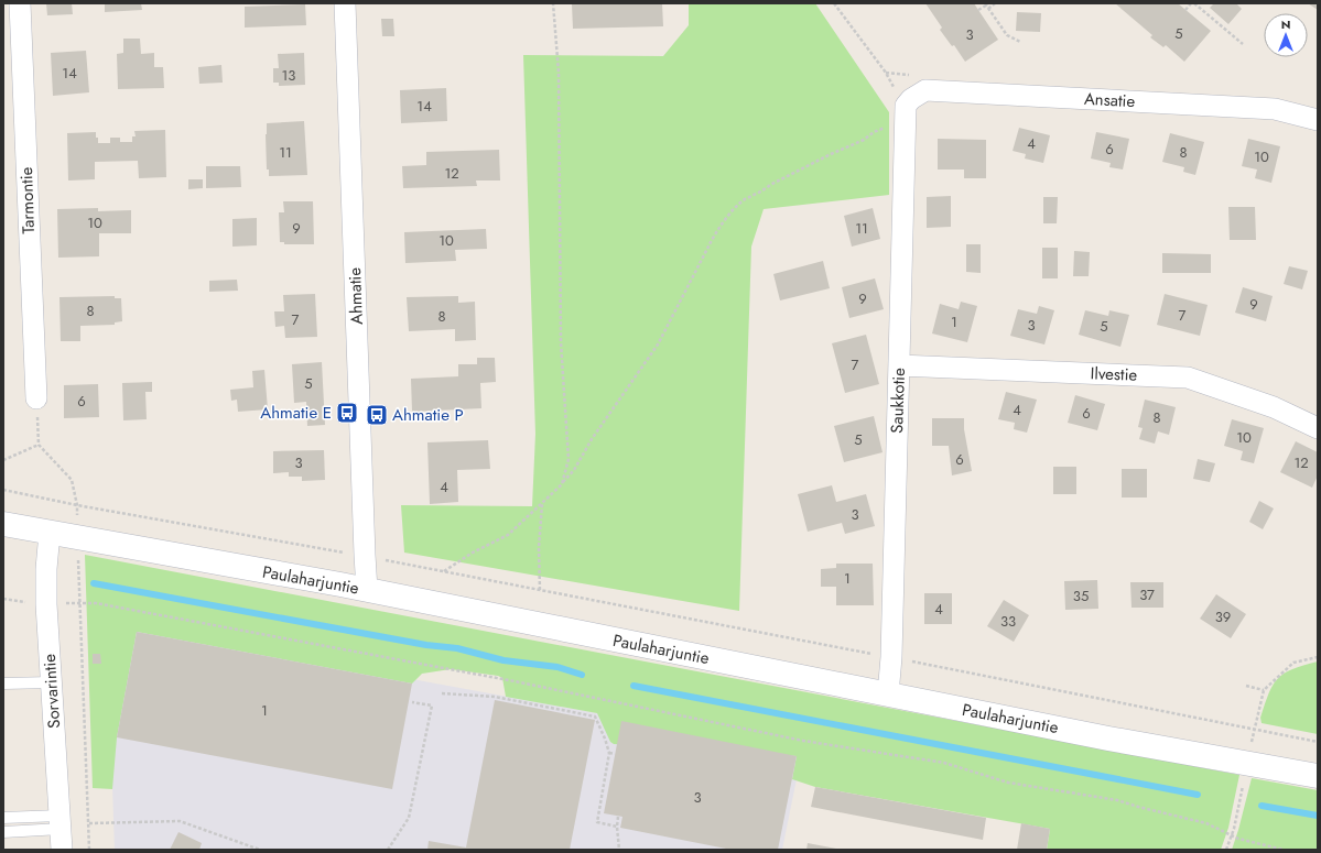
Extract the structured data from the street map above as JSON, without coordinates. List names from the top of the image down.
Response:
{
  "streets": {
    "street": [
      "Ansatie",
      "Tarmontie",
      "Ahmatie",
      "Ilvestie",
      "Saukkotie",
      "Paulaharjuntie",
      "Sorvarintie"
    ]
  },
  "crossings": [
    ["Ansatie", "Saukkotie"],
    ["Ahmatie", "Paulaharjuntie"],
    ["Ilvestie", "Saukkotie"],
    ["Saukkotie", "Paulaharjuntie"],
    ["Paulaharjuntie", "Sorvarintie"]
  ],
  "places": {
    "bus stop": ["Ahmatie E", "Ahmatie P"]
  },
  "house_numbers": [
    "5",
    "3",
    "14",
    "13",
    "14",
    "4",
    "6",
    "11",
    "8",
    "10",
    "12",
    "10",
    "9",
    "11",
    "10",
    "9",
    "9",
    "8",
    "7",
    "8",
    "7",
    "1",
    "3",
    "5",
    "7",
    "5",
    "6",
    "4",
    "6",
    "8",
    "10",
    "5",
    "6",
    "3",
    "12",
    "4",
    "3",
    "1",
    "37",
    "35",
    "4",
    "39",
    "33",
    "1",
    "3"
  ],
  "north": "top"
}
